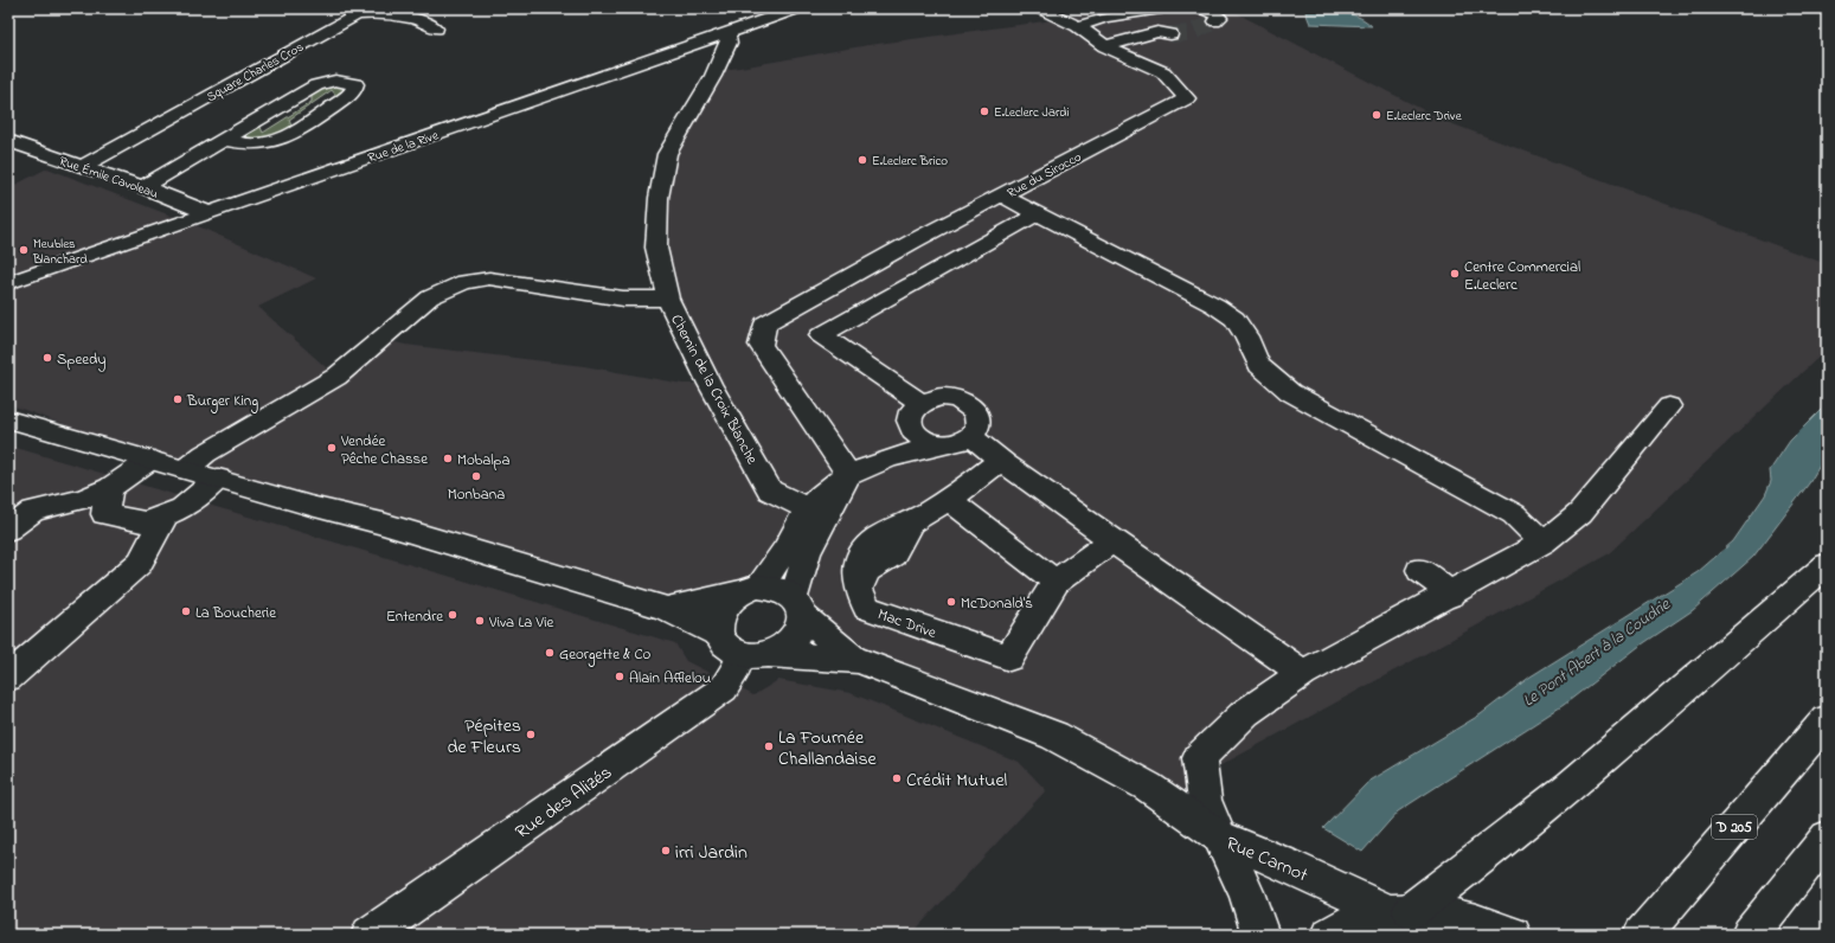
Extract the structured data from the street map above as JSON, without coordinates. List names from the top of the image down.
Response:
{
  "streets": {
    "main road": [
      "Square Charles Cros",
      "Rue de la Rive",
      "Rue du Sirocco",
      "Rue Émile Cavoleau",
      "Chemin de la Croix Blanche",
      "Mac Drive",
      "Rue des Alizés",
      "D 205",
      "Rue Carnot"
    ]
  },
  "crossings": [
    ["Square Charles Cros", "Rue Émile Cavoleau"],
    ["Rue de la Rive", "Rue Émile Cavoleau"],
    ["Rue de la Rive", "Chemin de la Croix Blanche"]
  ],
  "water": ["Le Pont Abert à la Coudrie"],
  "places": [
    "E.Leclerc Jardi",
    "E.Leclerc Drive",
    "E.Leclerc Brico",
    "Meubles Blanchard",
    "Centre Commercial E.Leclerc",
    "Speedy",
    "Burger King",
    "Vendée Pêche Chasse",
    "Mobalpa",
    "Monbana",
    "McDonald's",
    "La Boucherie",
    "Entendre",
    "Viva La Vie",
    "Georgette & Co",
    "Alain Afflelou",
    "Pépites de Fleurs",
    "La Fournée Challandaise",
    "Crédit Mutuel",
    "irri Jardin"
  ]
}
